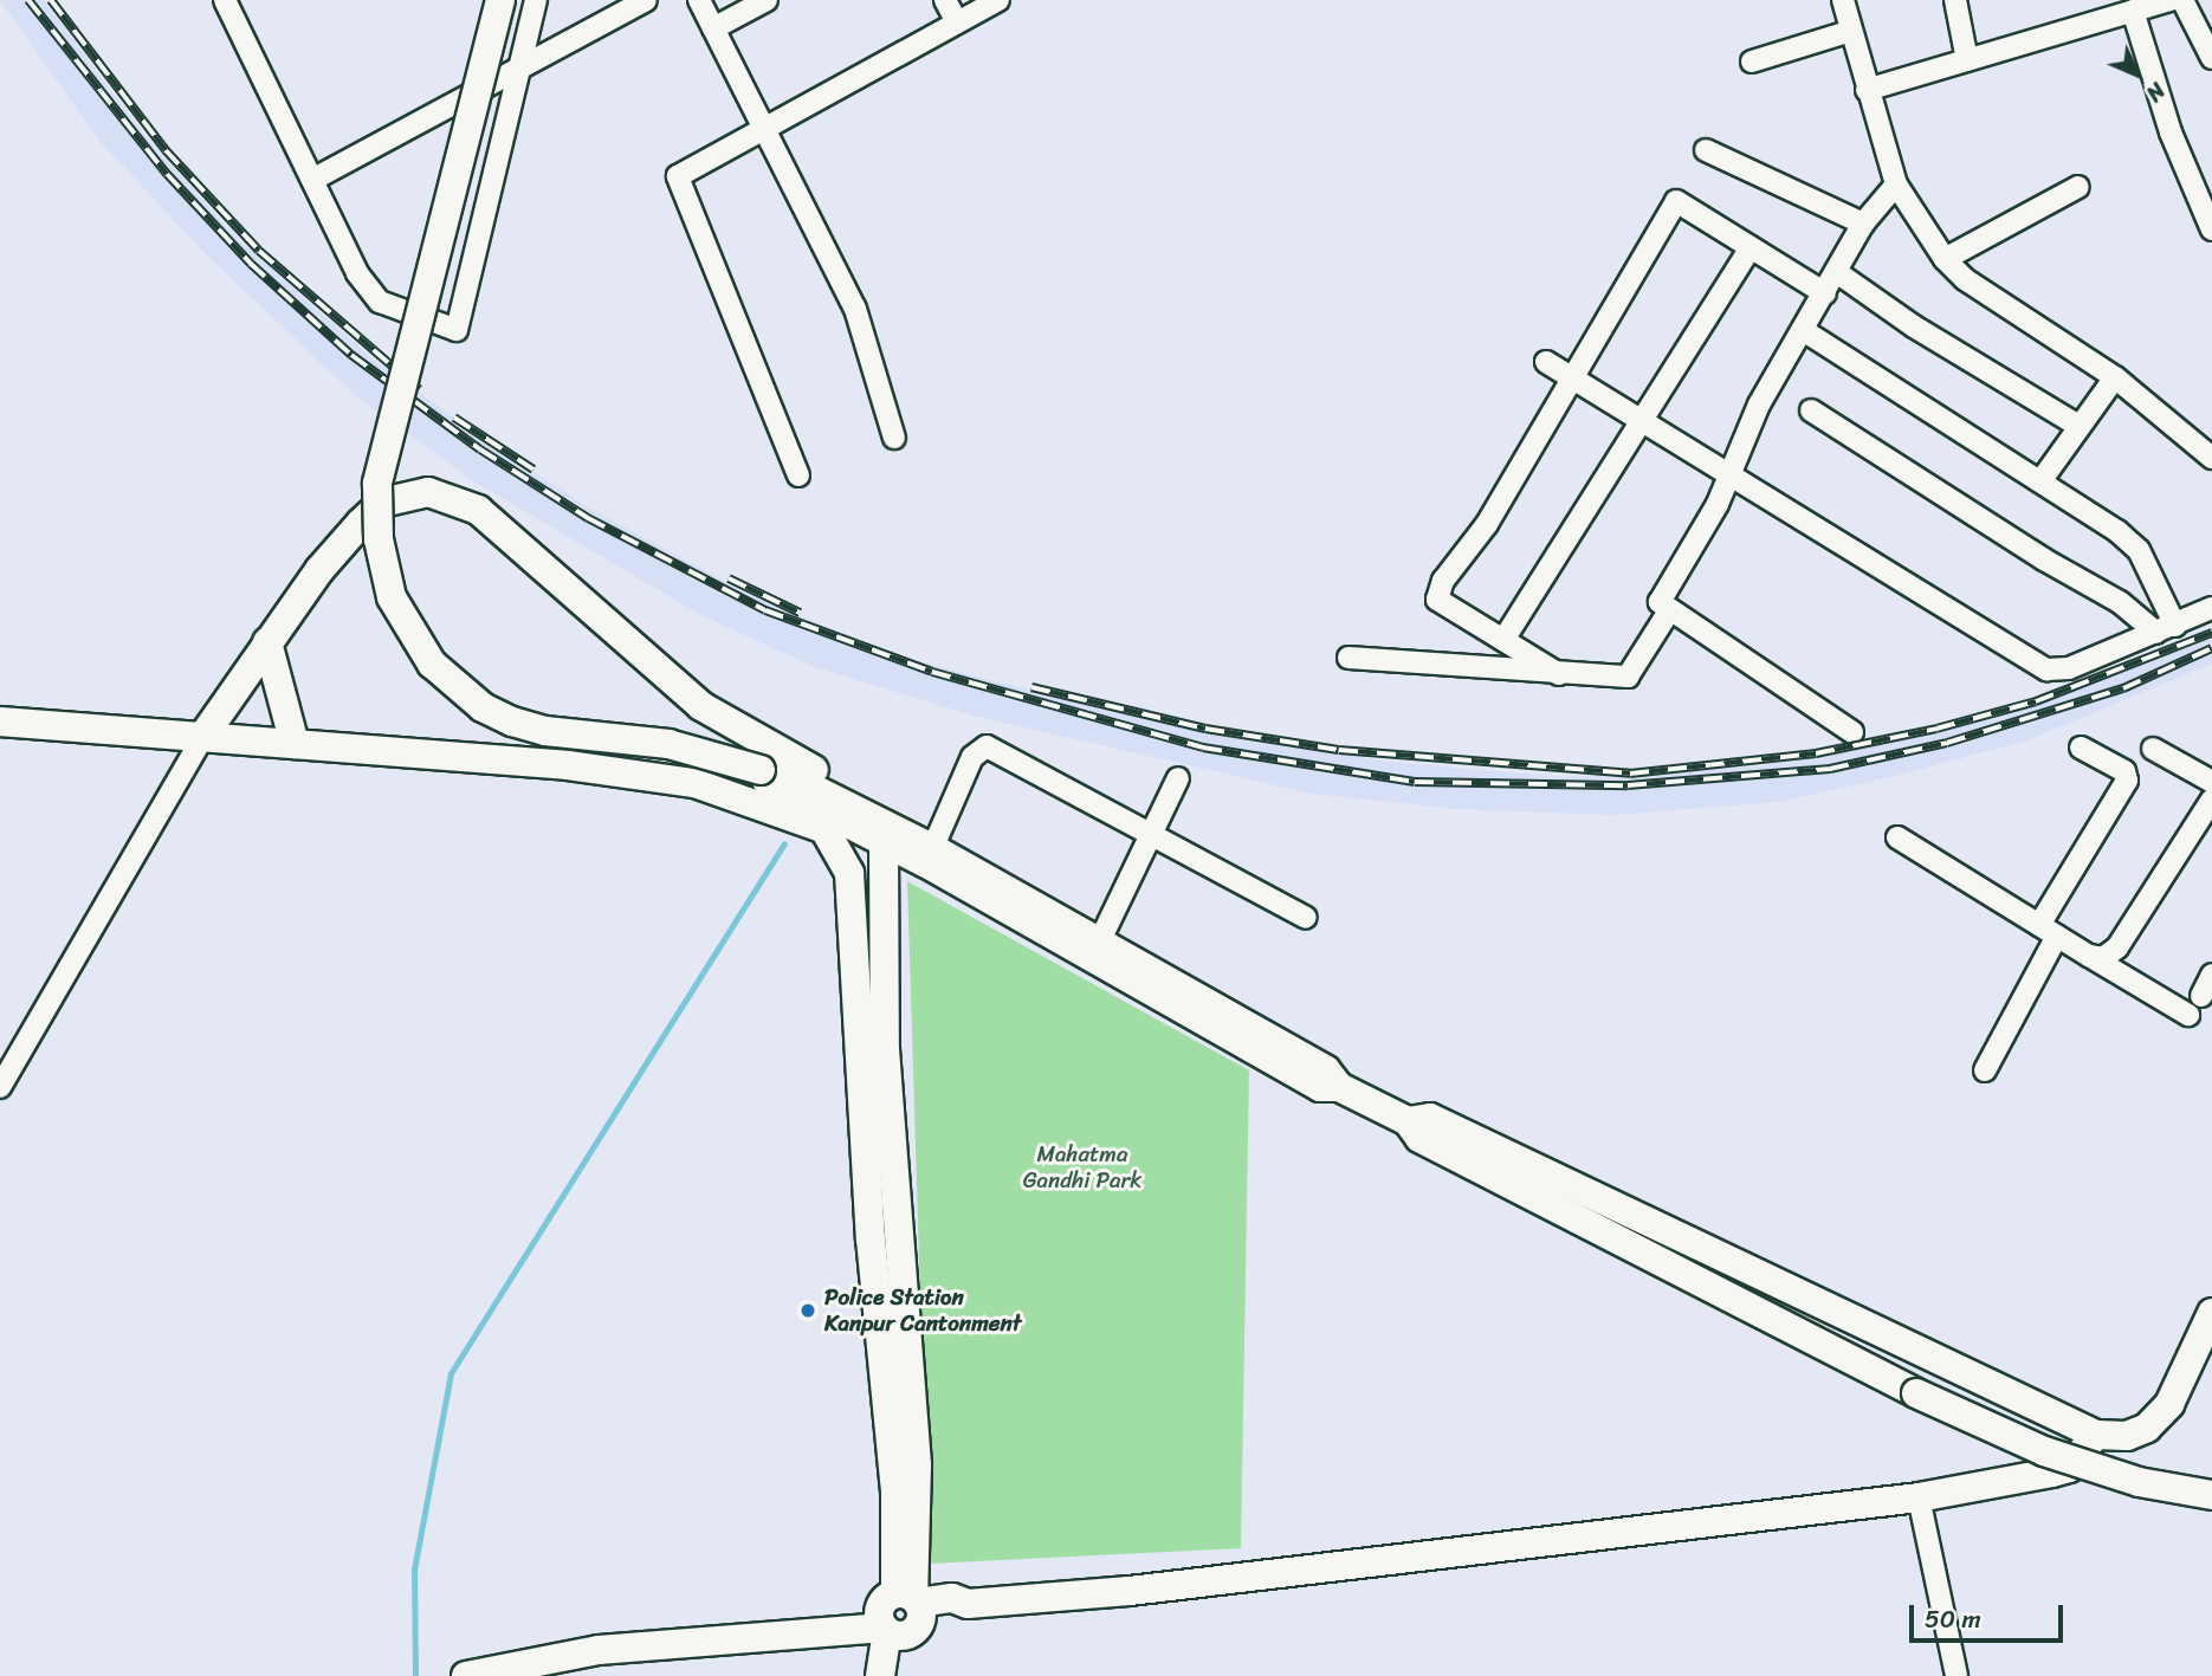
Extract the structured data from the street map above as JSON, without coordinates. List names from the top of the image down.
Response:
{
  "parks": ["Mahatma Gandhi Park"],
  "places": ["Police Station Kanpur Cantonment"],
  "scale_bar": "50 m",
  "north": "bottom right"
}
